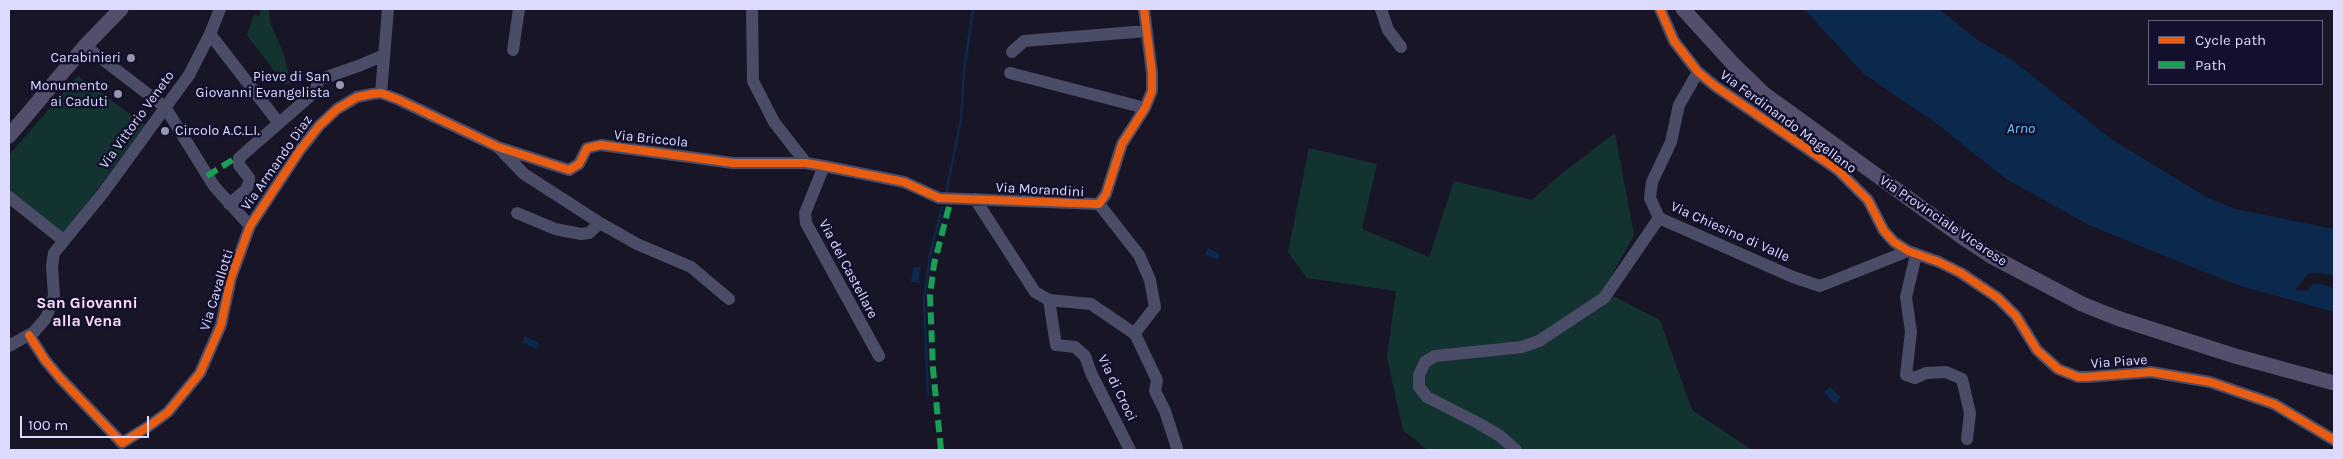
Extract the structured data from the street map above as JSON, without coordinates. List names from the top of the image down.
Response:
{
  "streets": {
    "main road": ["Via Provinciale Vicarese"],
    "street": [
      "Via Vittorio Veneto",
      "Via Ferdinando Magellano",
      "Via Briccola",
      "Via Armando Diaz",
      "Via Morandini",
      "Via Chiesino di Valle",
      "Via del Castellare",
      "Via Cavallotti",
      "Via Piave",
      "Via di Croci"
    ]
  },
  "crossings": [
    ["Via Vittorio Veneto", "Via Cavallotti"],
    ["Via Ferdinando Magellano", "Via Chiesino di Valle"],
    ["Via Ferdinando Magellano", "Via Piave"],
    ["Via Briccola", "Via Armando Diaz"],
    ["Via Briccola", "Via Morandini"],
    ["Via Briccola", "Via del Castellare"],
    ["Via Armando Diaz", "Via Cavallotti"],
    ["Via Morandini", "Via del Castellare"],
    ["Via Chiesino di Valle", "Via Piave"]
  ],
  "districts": ["San Giovanni alla Vena"],
  "water": ["Arno"],
  "places": [
    "Carabinieri",
    "Pieve di San Giovanni Evangelista",
    "Monumento ai Caduti",
    "Circolo A.C.L.I."
  ],
  "legend": ["Cycle path", "Path"],
  "scale_bar": "100 m"
}
